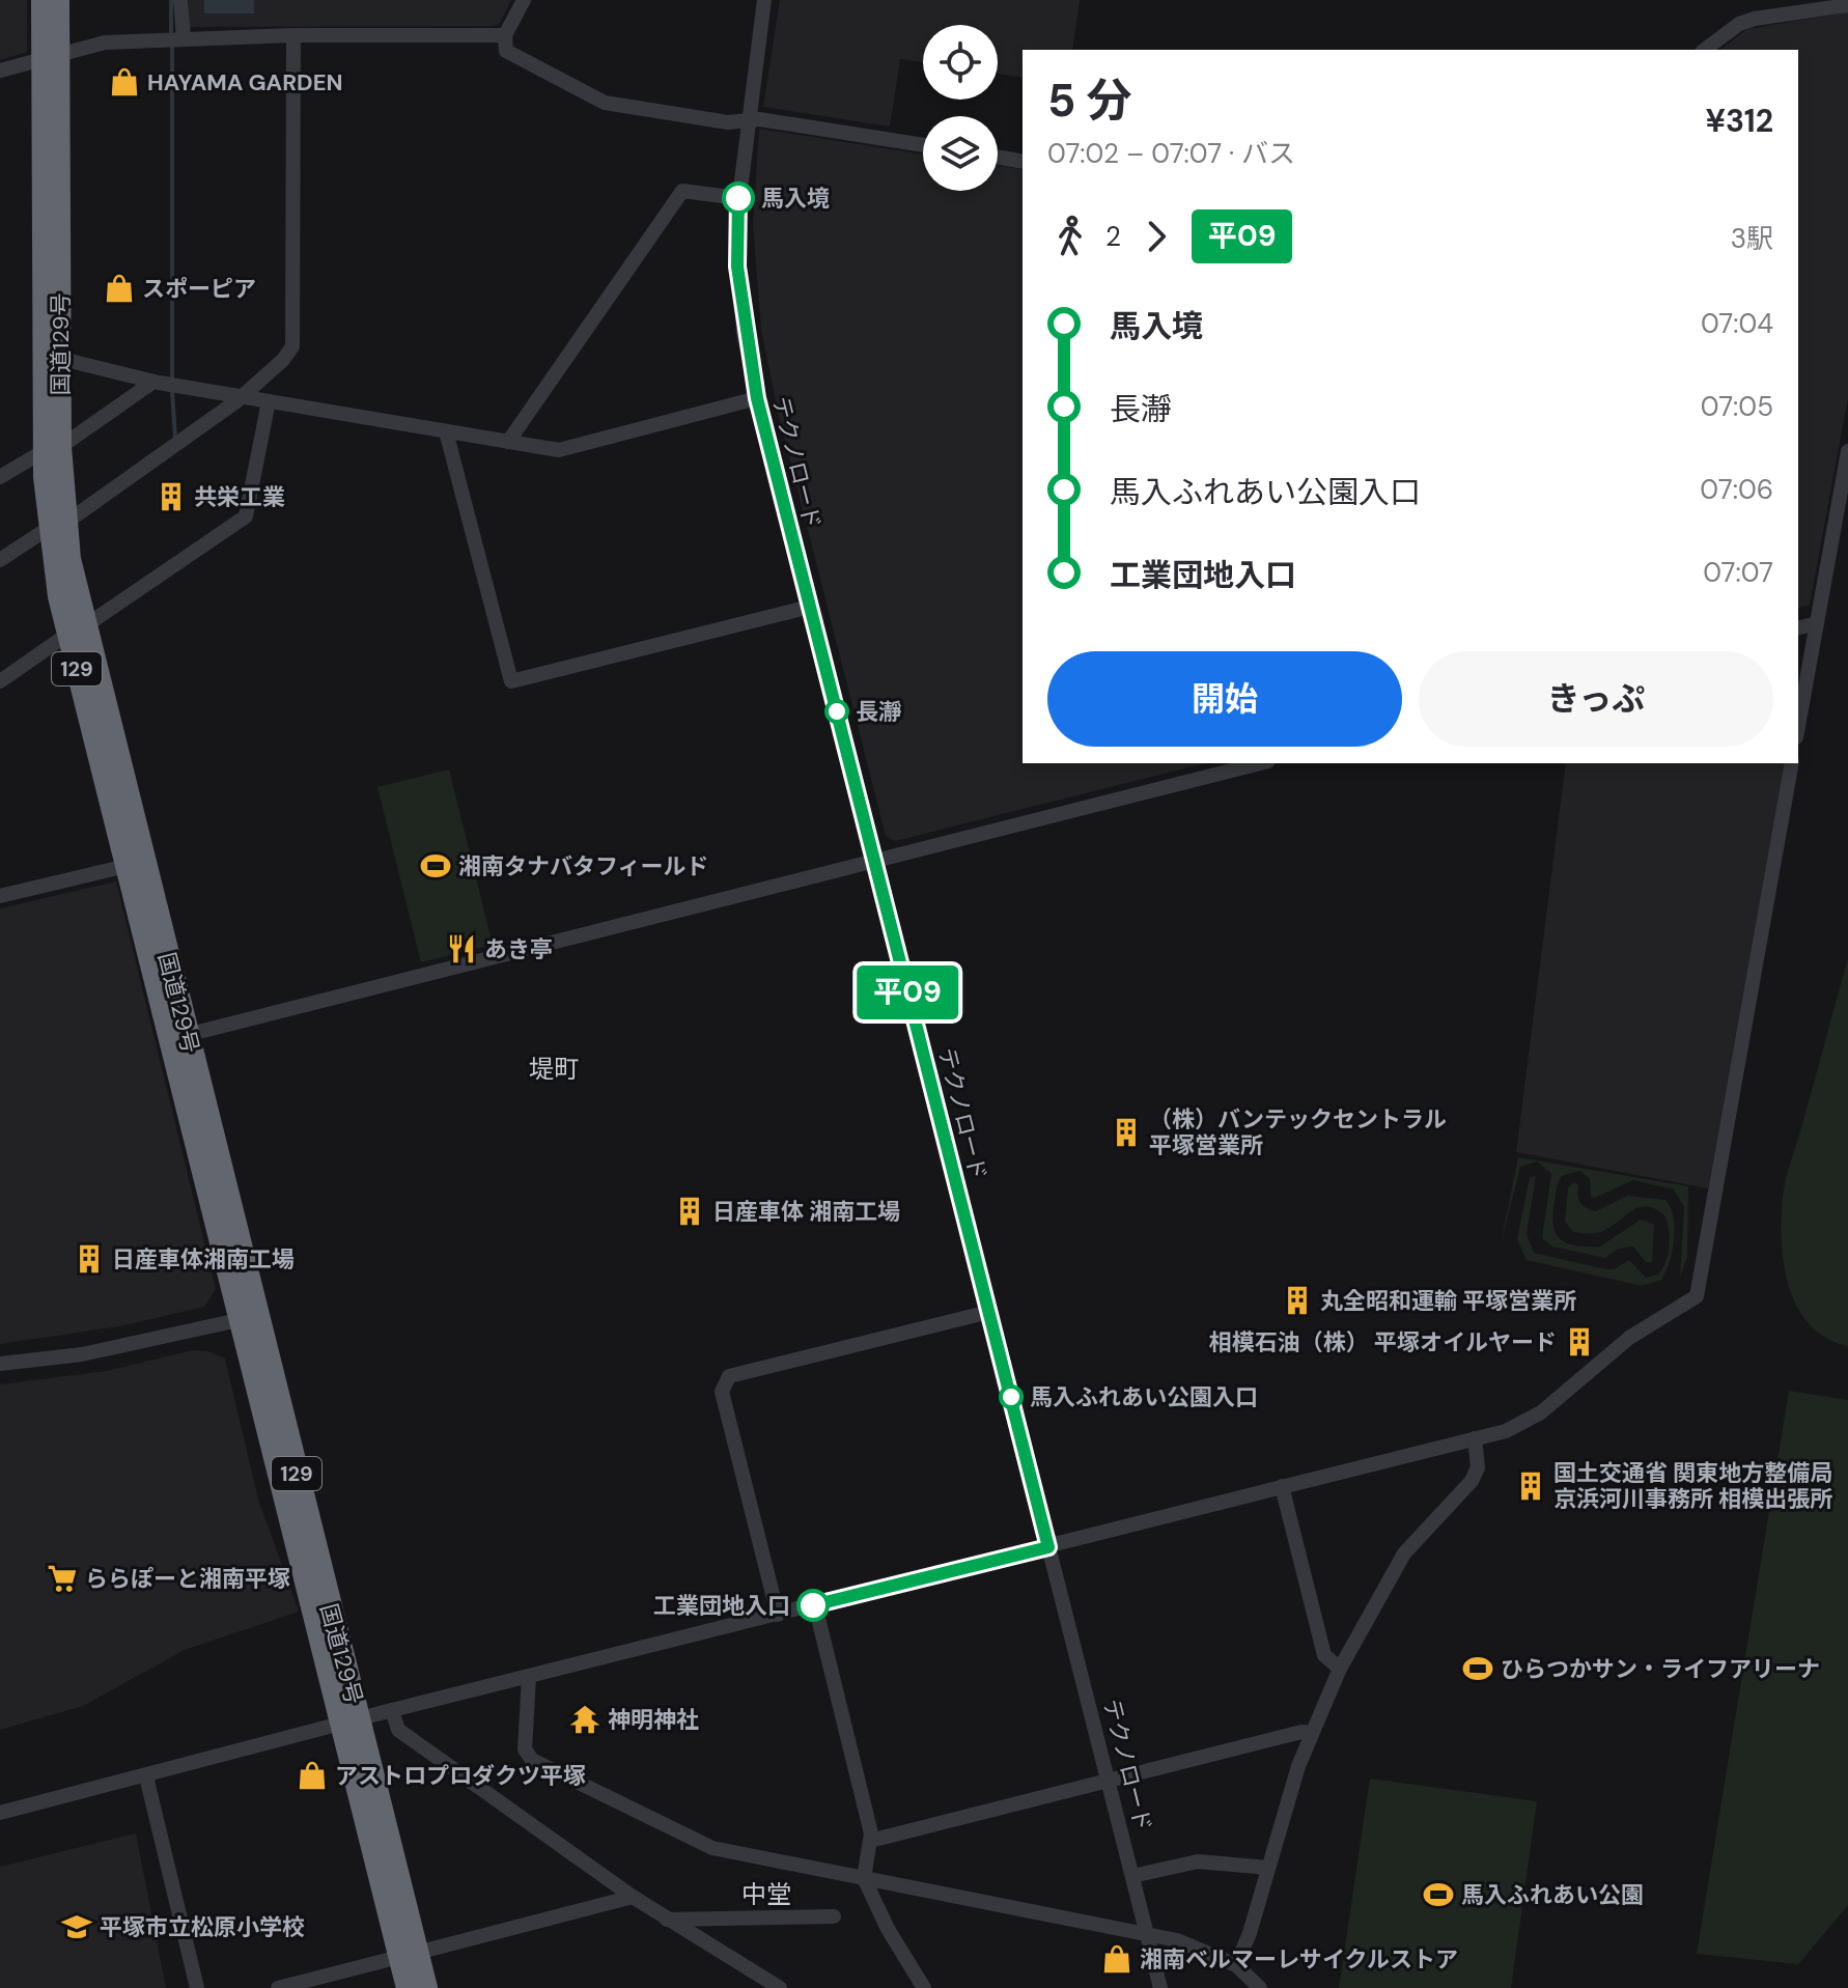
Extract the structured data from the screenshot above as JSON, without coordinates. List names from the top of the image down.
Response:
{
  "streets": {
    "highway": ["国道129号", "129"],
    "street": ["テクノロード"]
  },
  "districts": ["堤町", "中堂"],
  "places": {
    "shop": [
      "HAYAMA GARDEN",
      "スポーピア",
      "アストロプロダクツ平塚",
      "湘南ベルマーレサイクルストア"
    ],
    "other": [
      "馬入境",
      "長瀞",
      "馬入ふれあい公園入口",
      "工業団地入口"
    ],
    "building": [
      "共栄工業",
      "（株）バンテックセントラル 平塚営業所",
      "日産車体 湘南工場",
      "日産車体湘南工場",
      "丸全昭和運輸 平塚営業所",
      "相模石油（株） 平塚オイルヤード",
      "国土交通省 関東地方整備局 京浜河川事務所 相模出張所"
    ],
    "sports": ["湘南タナバタフィールド", "ひらつかサン・ライフアリーナ", "馬入ふれあい公園"],
    "restaurant": ["あき亭"],
    "supermarket": ["ららぽーと湘南平塚"],
    "temple": ["神明神社"],
    "school or university": ["平塚市立松原小学校"]
  },
  "lines": ["bus line 平09"],
  "page": {
    "on_map": "平09",
    "heading": ["5 分", "07:02 – 07:07 · バス", "¥312"],
    "legs": ["2", "平09", "3駅"],
    "list": [
      {
        "name": "馬入境",
        "value": "07:04"
      },
      {
        "name": "長瀞",
        "value": "07:05"
      },
      {
        "name": "馬入ふれあい公園入口",
        "value": "07:06"
      },
      {
        "name": "工業団地入口",
        "value": "07:07"
      }
    ],
    "buttons": ["開始", "きっぷ"]
  }
}
